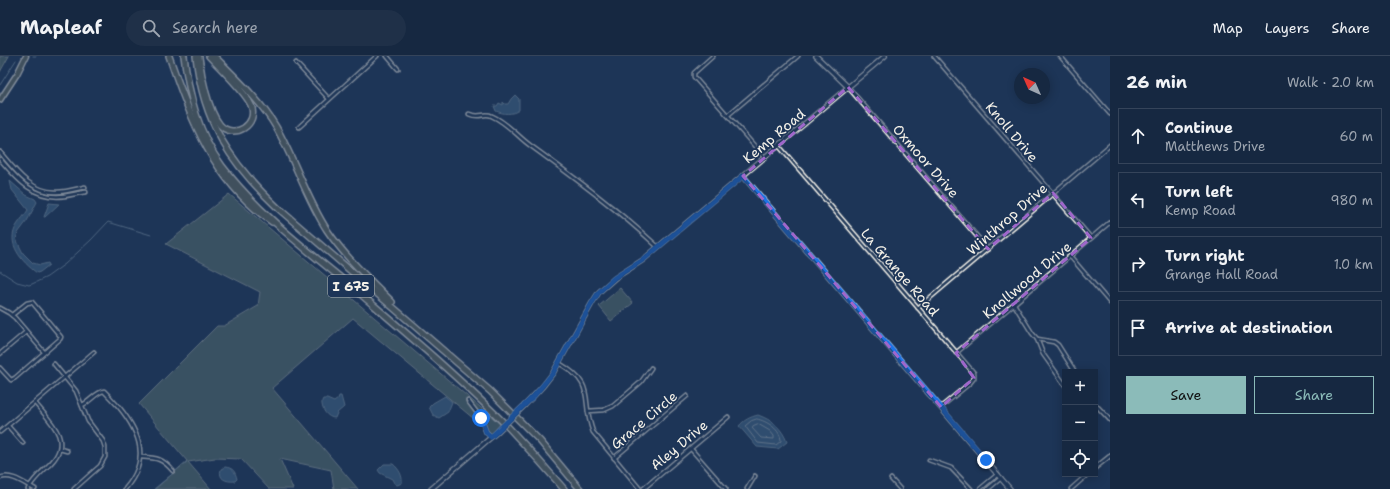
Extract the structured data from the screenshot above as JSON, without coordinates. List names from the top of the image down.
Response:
{
  "streets": {
    "highway": ["I 675"],
    "main road": ["Kemp Road"],
    "street": [
      "Knoll Drive",
      "Oxmoor Drive",
      "Winthrop Drive",
      "La Grange Road",
      "Knollwood Drive",
      "Grace Circle",
      "Aley Drive"
    ]
  },
  "crossings": [
    ["Knoll Drive", "Winthrop Drive"],
    ["Knoll Drive", "Knollwood Drive"],
    ["Kemp Road", "Oxmoor Drive"],
    ["Kemp Road", "La Grange Road"],
    ["Oxmoor Drive", "Winthrop Drive"],
    ["Winthrop Drive", "La Grange Road"],
    ["La Grange Road", "Knollwood Drive"]
  ],
  "north": "top left",
  "page": {
    "header": "Mapleaf",
    "search": "Search here",
    "nav": ["Map", "Layers", "Share"],
    "heading": ["26 min", "Walk · 2.0 km"],
    "list": [
      ["Continue", "Matthews Drive", "60 m"],
      ["Turn left", "Kemp Road", "980 m"],
      ["Turn right", "Grange Hall Road", "1.0 km"],
      "Arrive at destination"
    ],
    "buttons": ["Save", "Share"],
    "map_buttons": ["+", "−"]
  }
}
